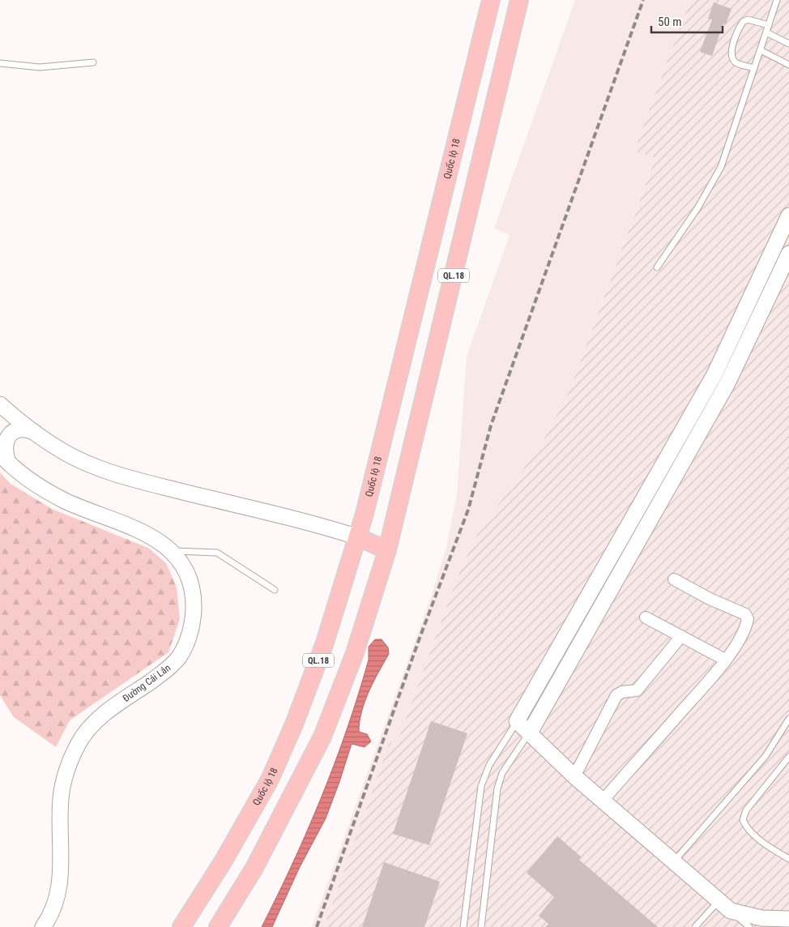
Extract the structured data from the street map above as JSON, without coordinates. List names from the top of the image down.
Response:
{
  "streets": {
    "main road": ["Quốc lộ 18", "QL.18", "Đường Cái Lân"]
  },
  "scale_bar": "50 m"
}
